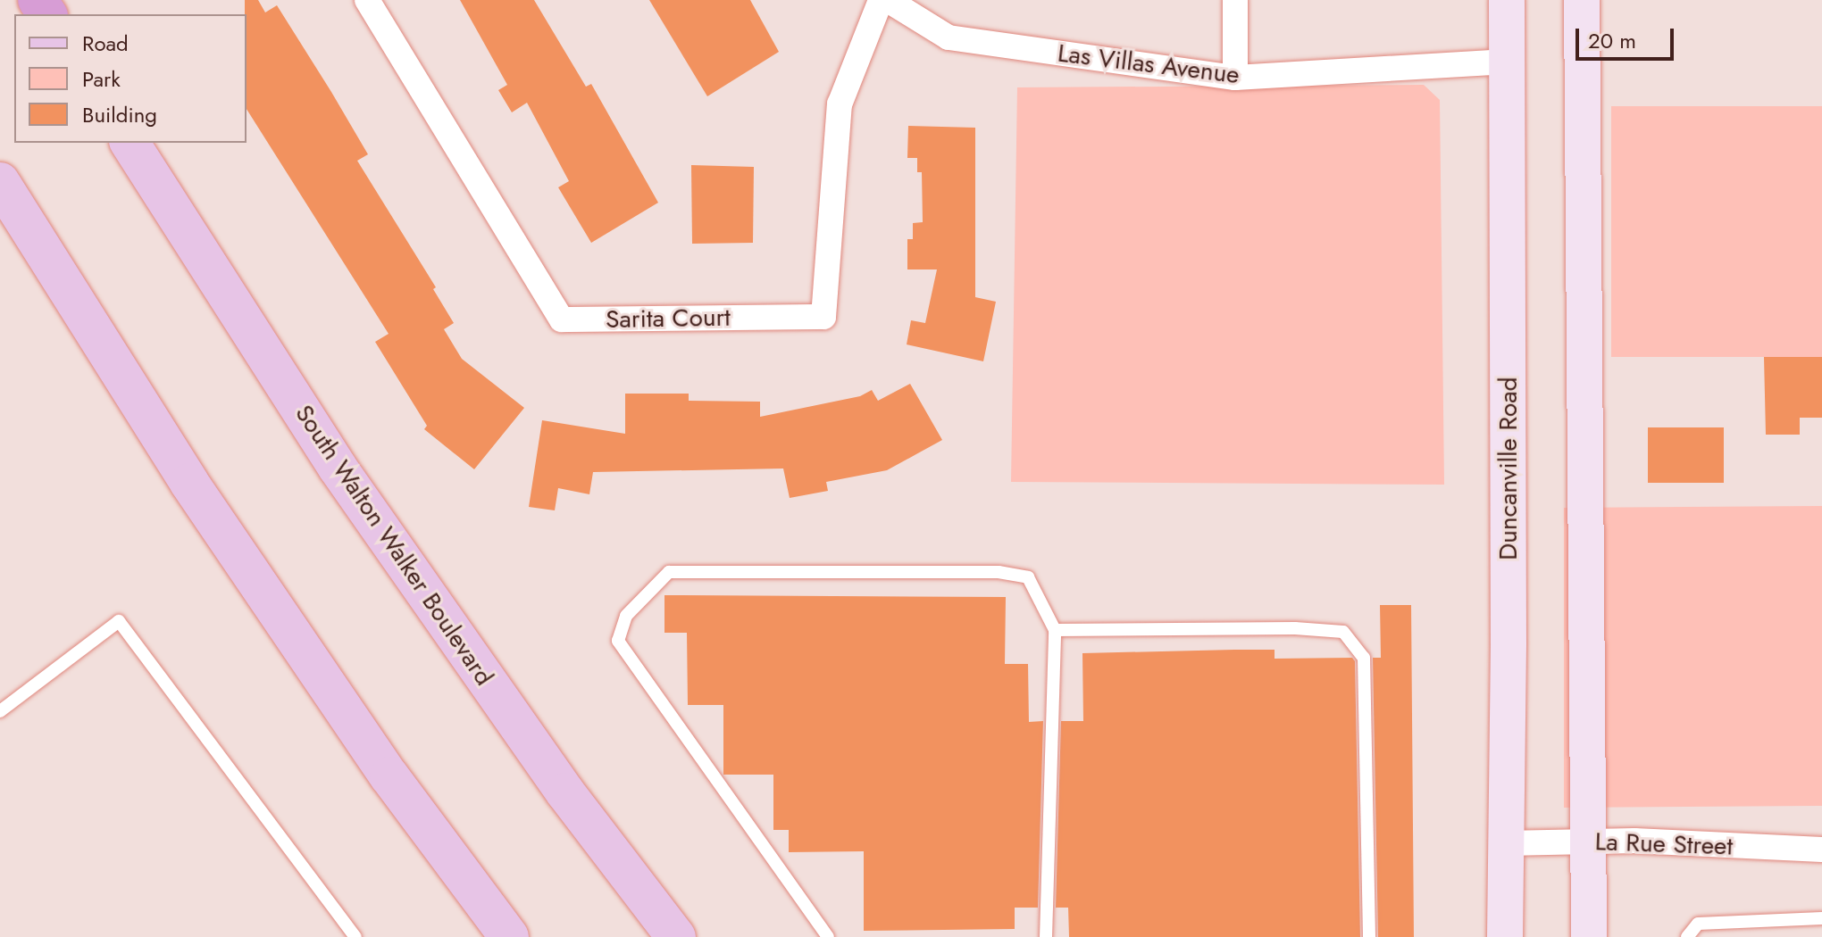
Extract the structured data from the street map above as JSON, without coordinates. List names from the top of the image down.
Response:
{
  "streets": {
    "main road": ["Duncanville Road", "South Walton Walker Boulevard"],
    "street": ["Las Villas Avenue", "Sarita Court", "La Rue Street"]
  },
  "crossings": [
    ["Las Villas Avenue", "Duncanville Road"],
    ["Duncanville Road", "La Rue Street"]
  ],
  "legend": ["Road", "Park", "Building"],
  "scale_bar": "20 m"
}
